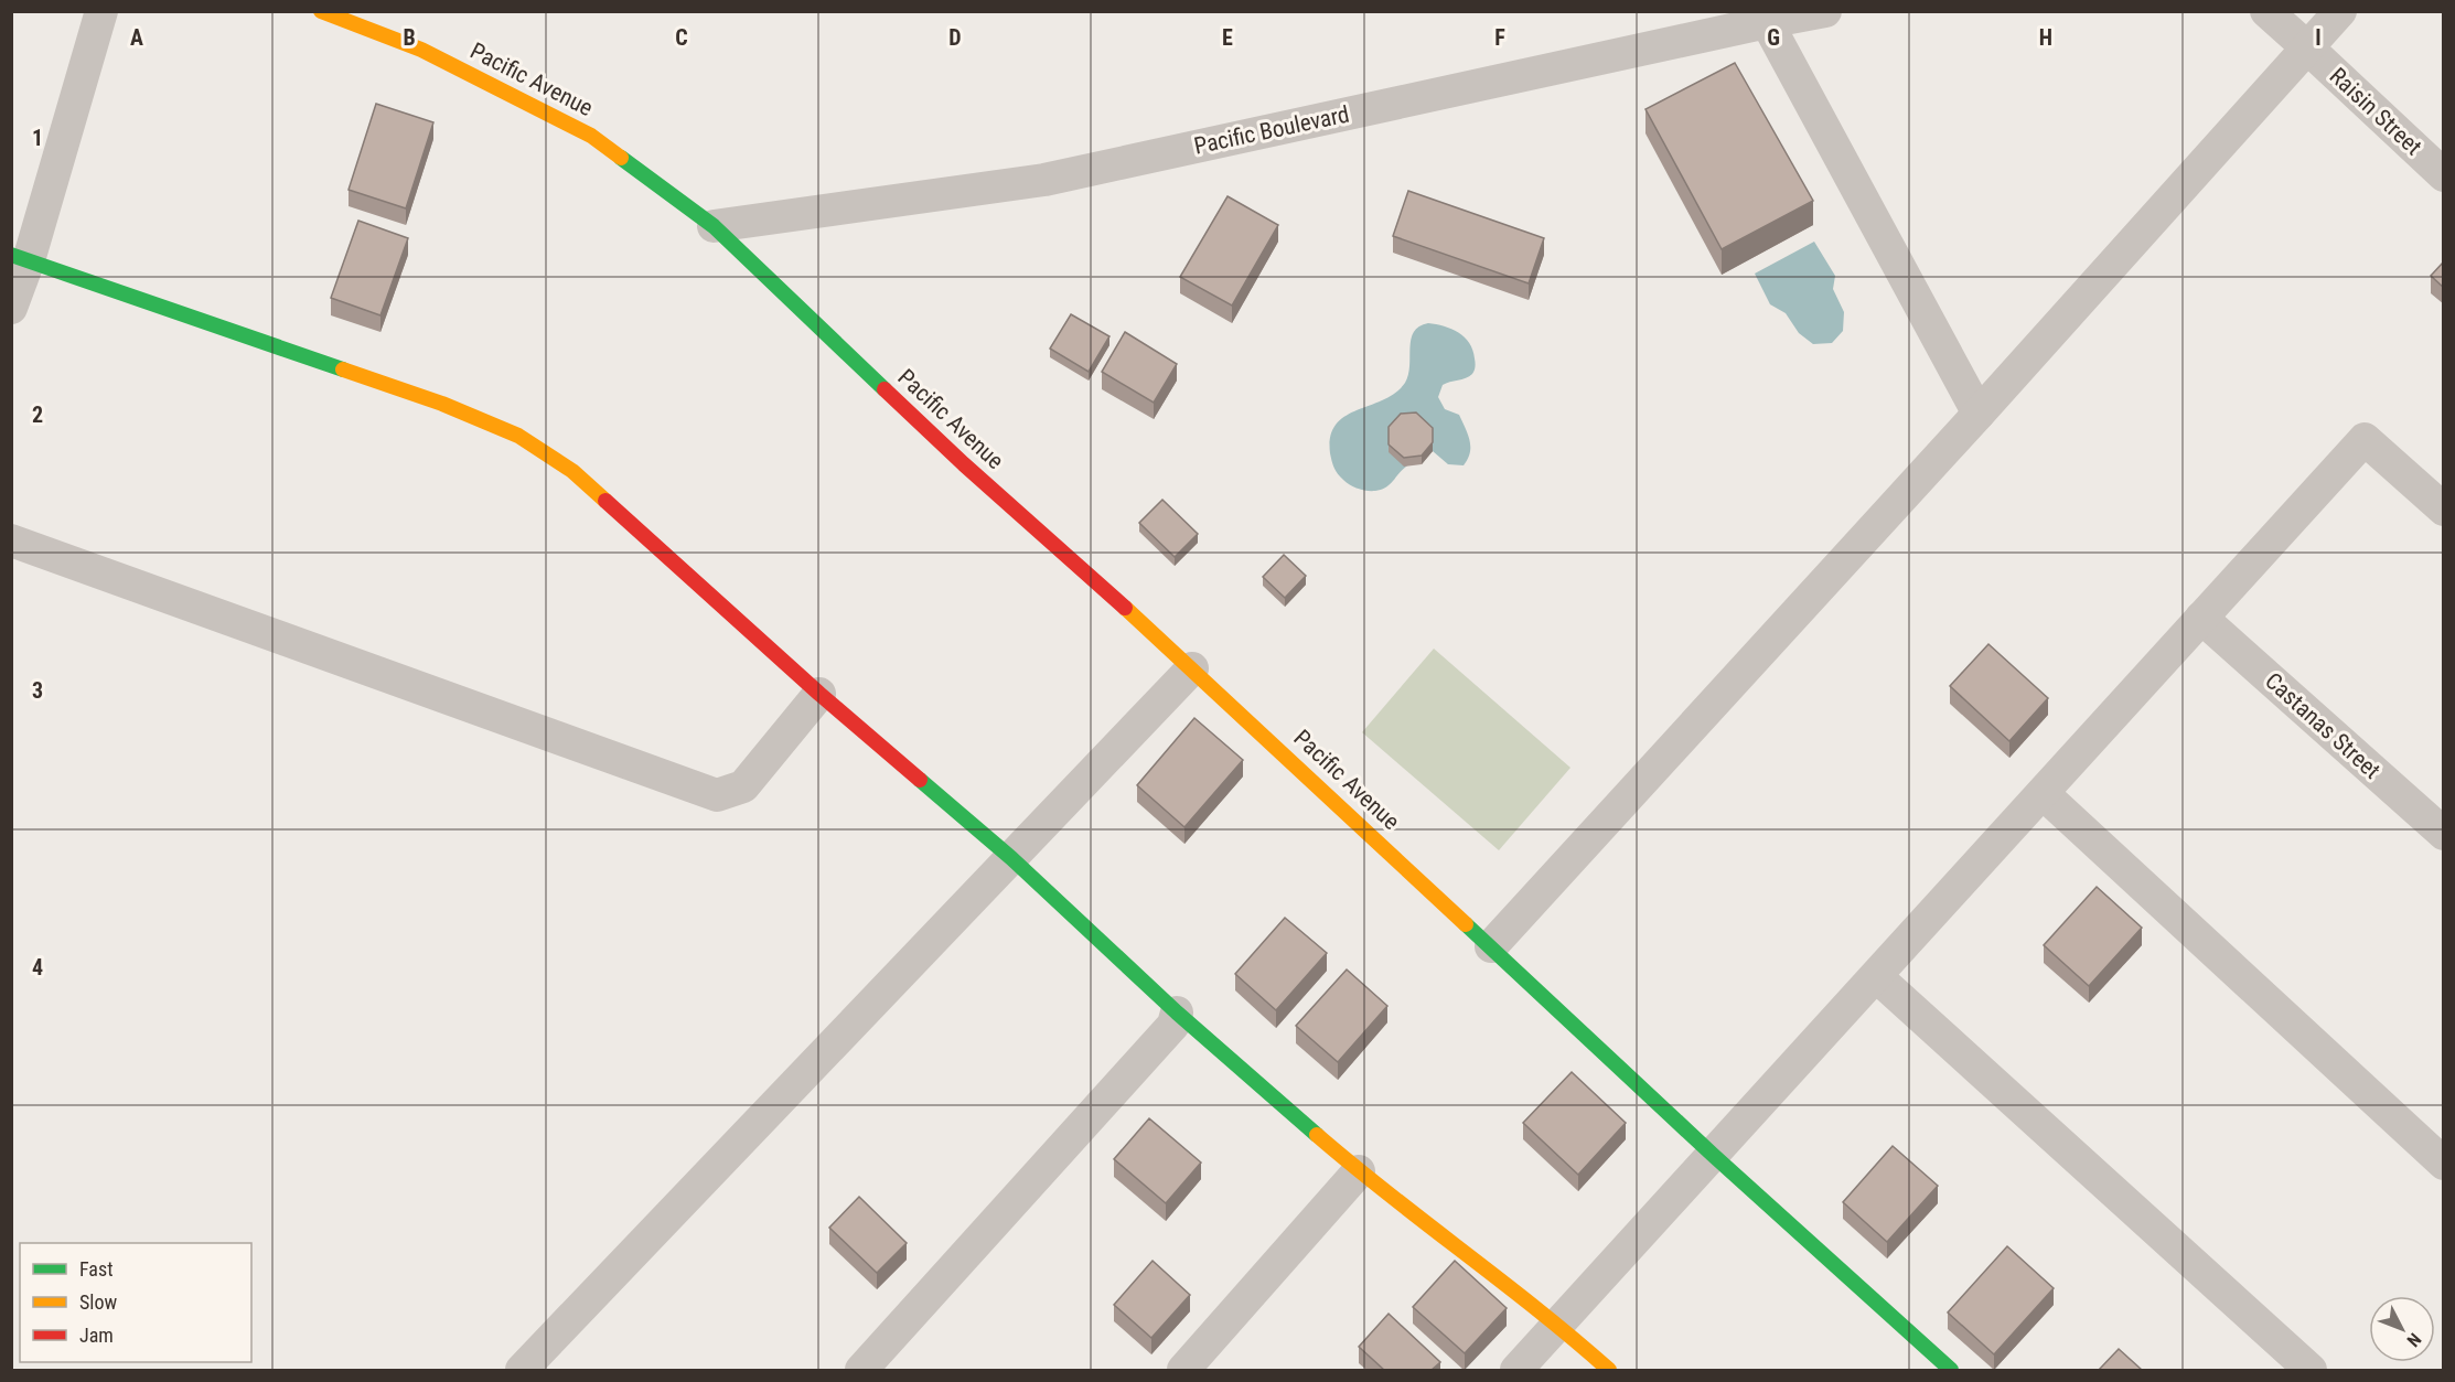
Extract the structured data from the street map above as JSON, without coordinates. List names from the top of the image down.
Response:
{
  "streets": {
    "street": [
      "Pacific Avenue",
      "Raisin Street",
      "Pacific Boulevard",
      "Castanas Street"
    ]
  },
  "crossings": [
    ["Pacific Avenue", "Pacific Boulevard"]
  ],
  "legend": ["Fast", "Slow", "Jam"],
  "north": "bottom right",
  "grid": {
    "columns": [
      "A",
      "B",
      "C",
      "D",
      "E",
      "F",
      "G",
      "H",
      "I"
    ],
    "rows": [
      "1",
      "2",
      "3",
      "4"
    ]
  }
}
